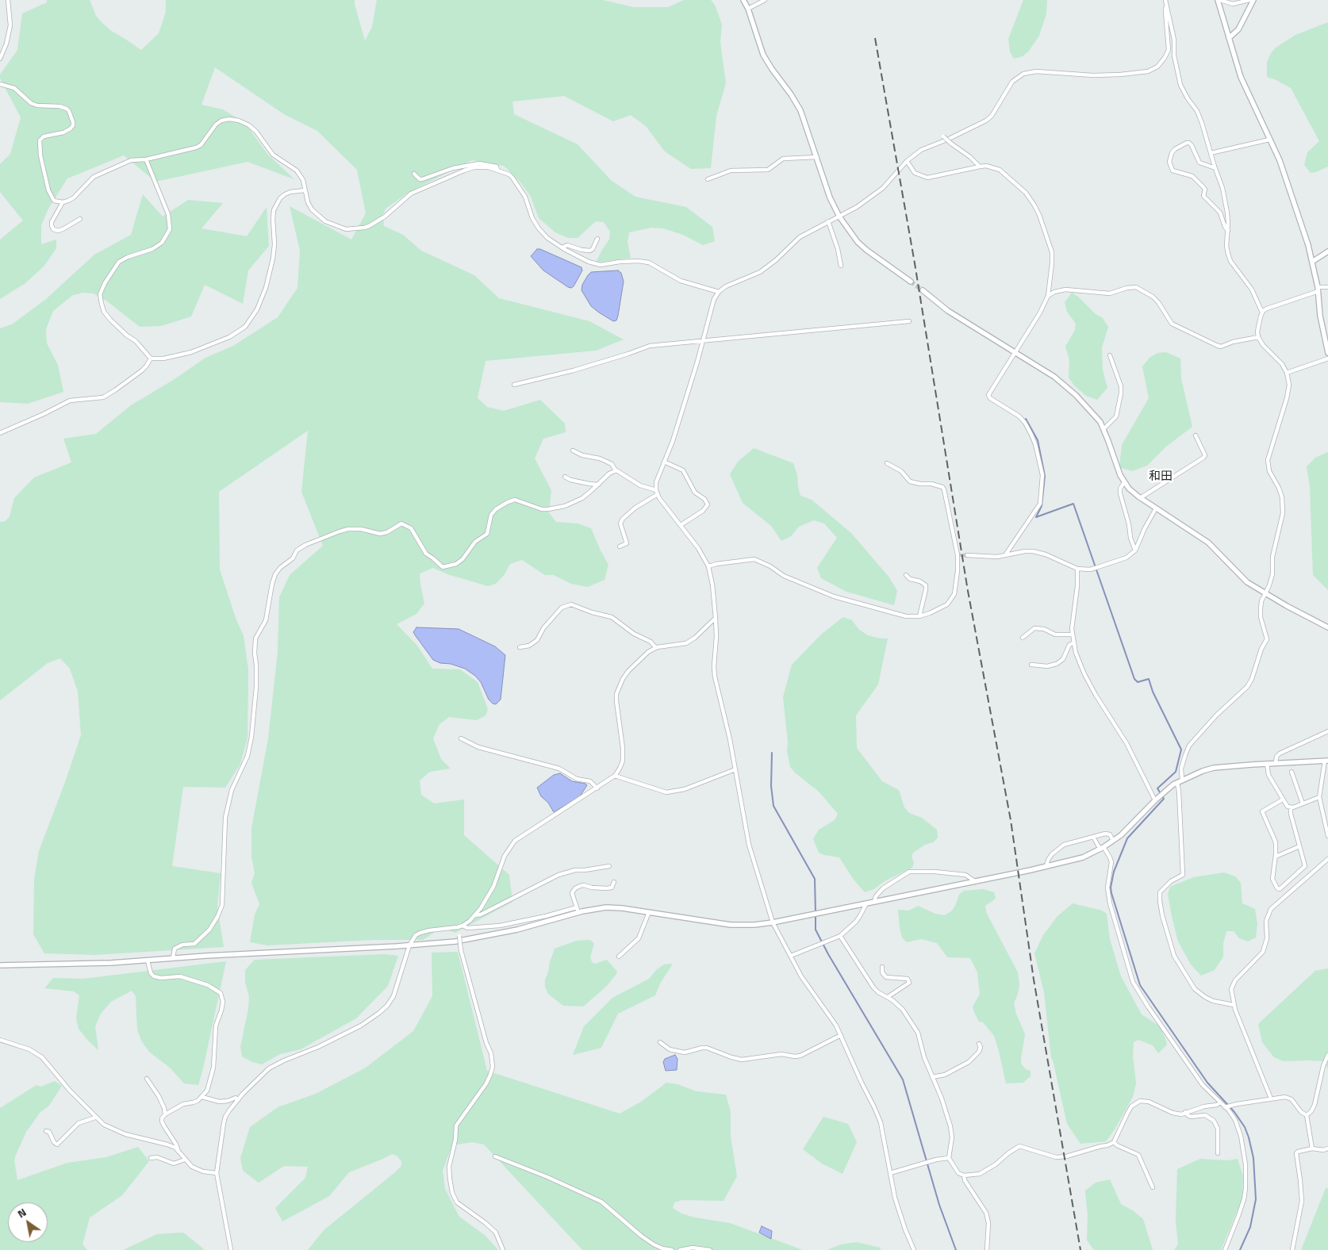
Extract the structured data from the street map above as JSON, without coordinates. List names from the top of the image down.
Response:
{
  "districts": ["和田"],
  "north": "top left"
}
